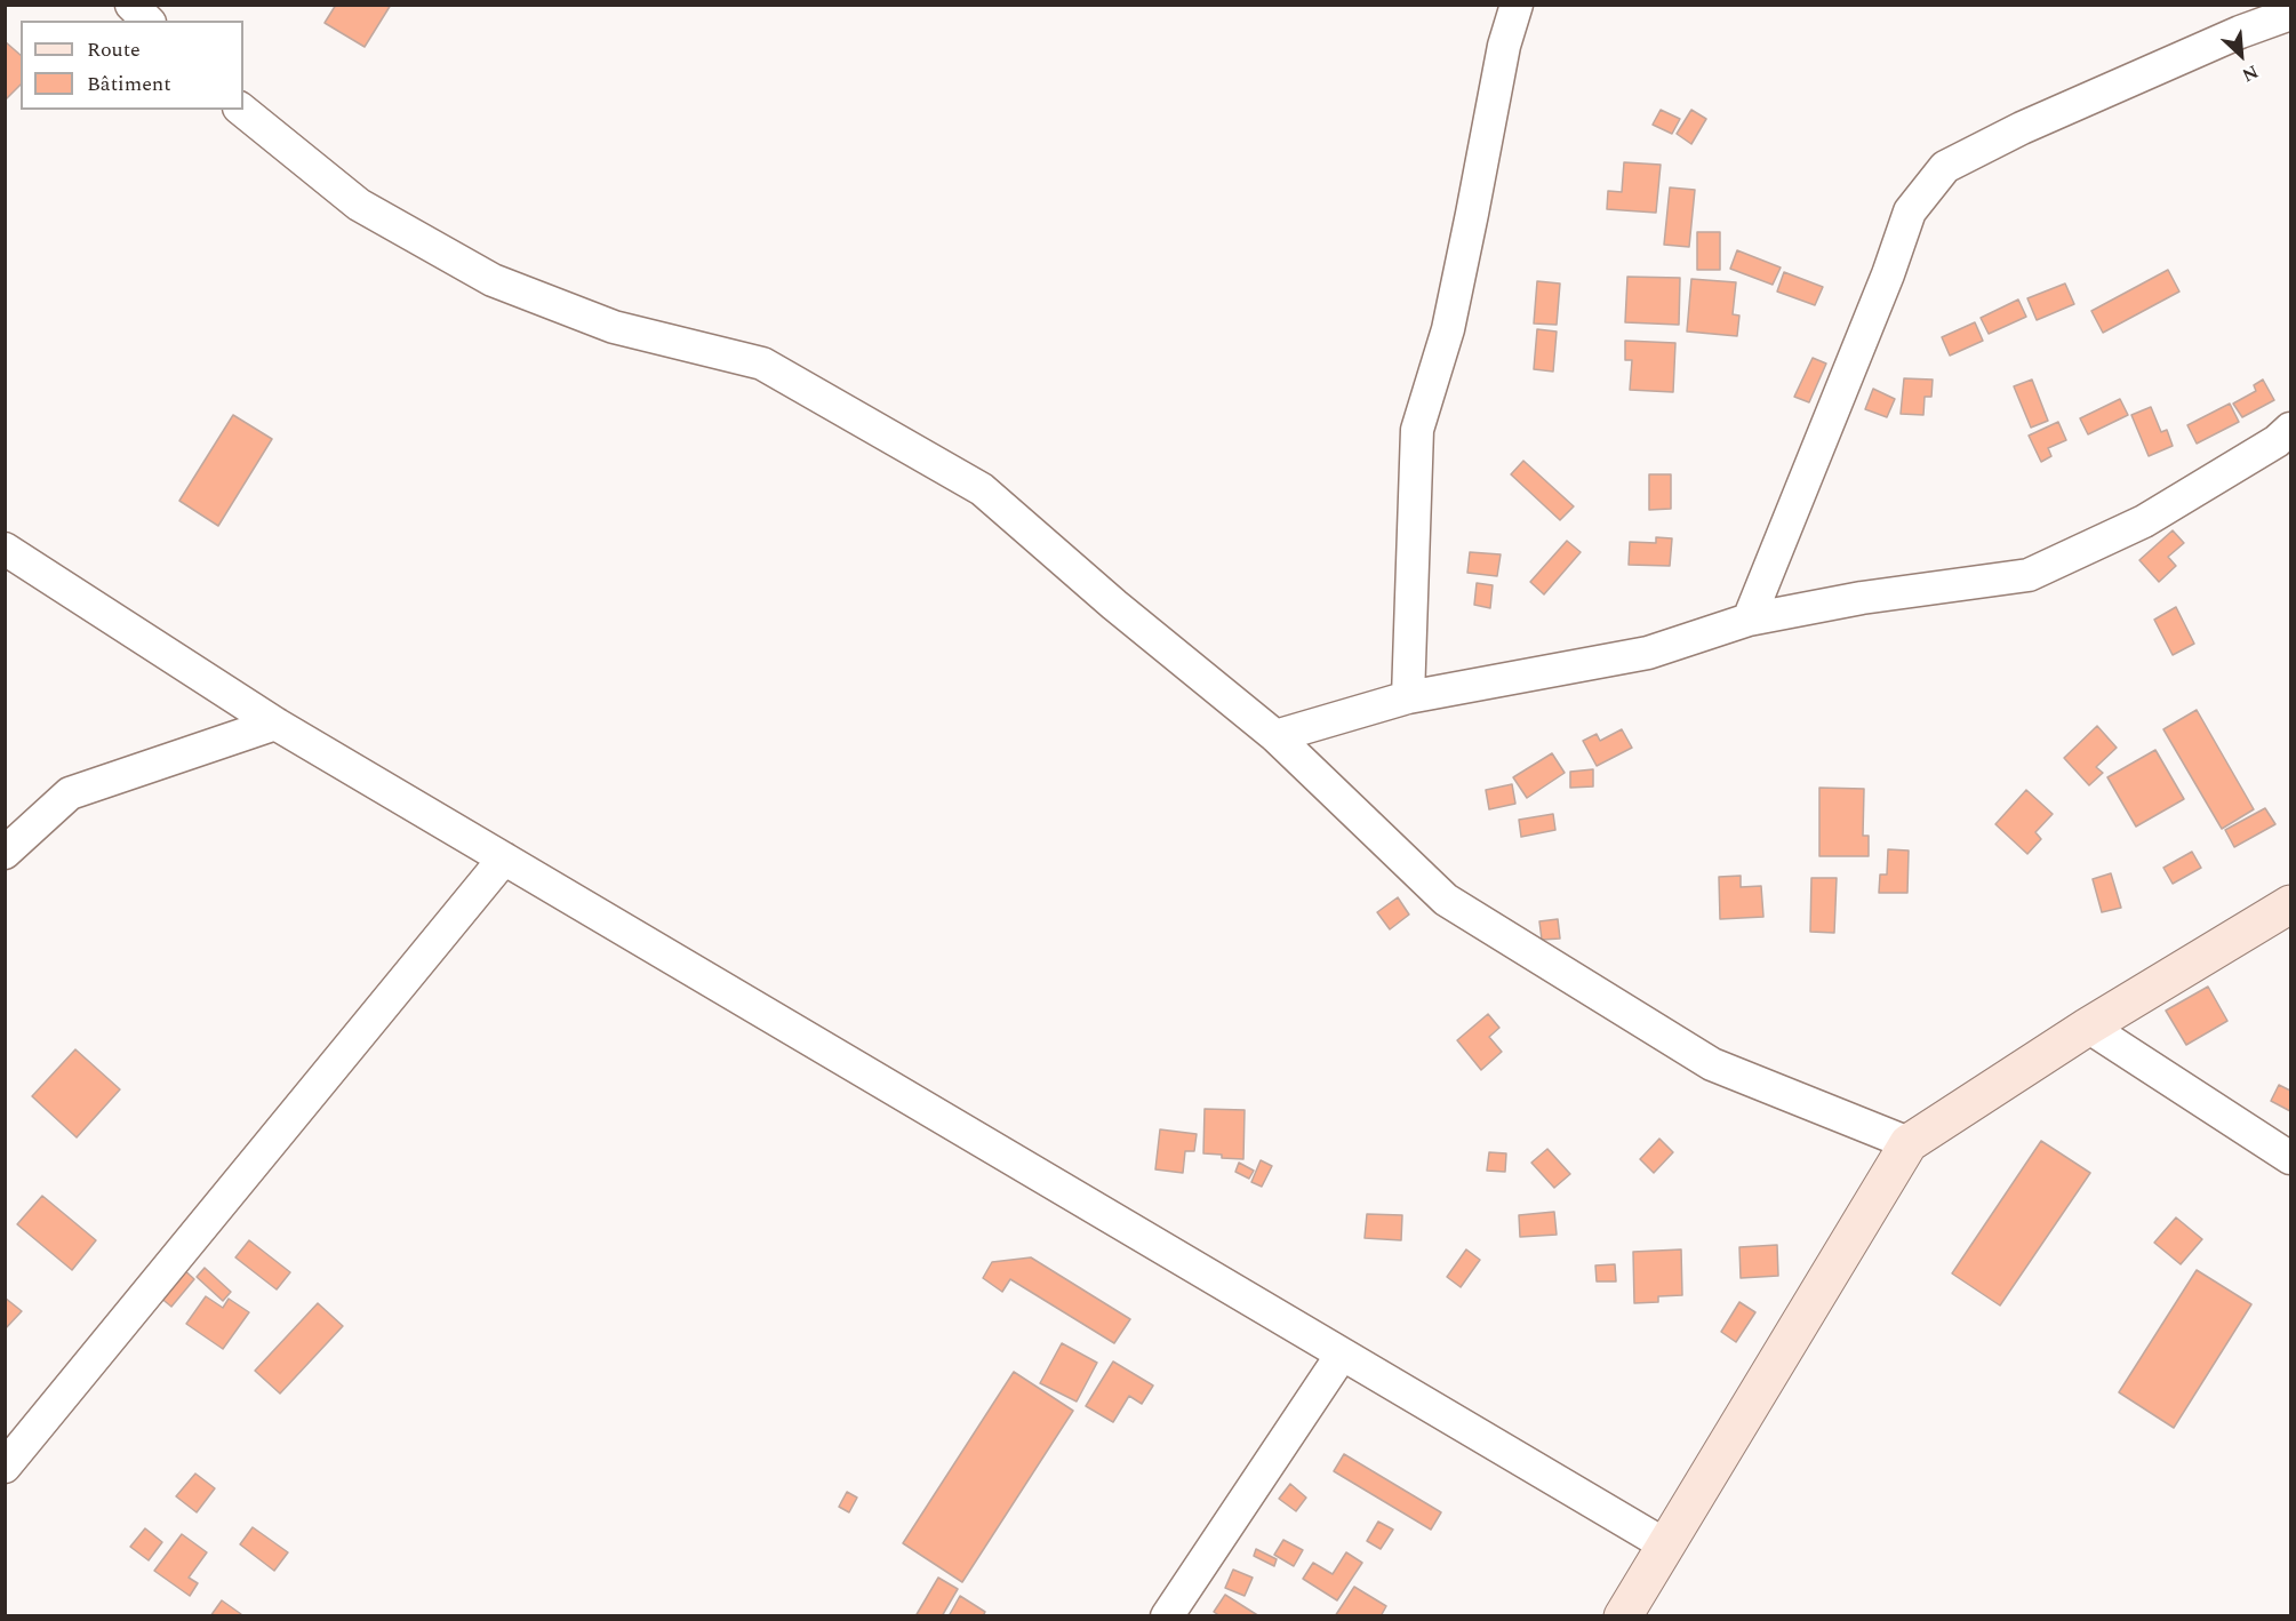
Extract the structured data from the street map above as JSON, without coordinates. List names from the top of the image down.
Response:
{
  "legend": ["Route", "Bâtiment"],
  "north": "bottom right"
}
